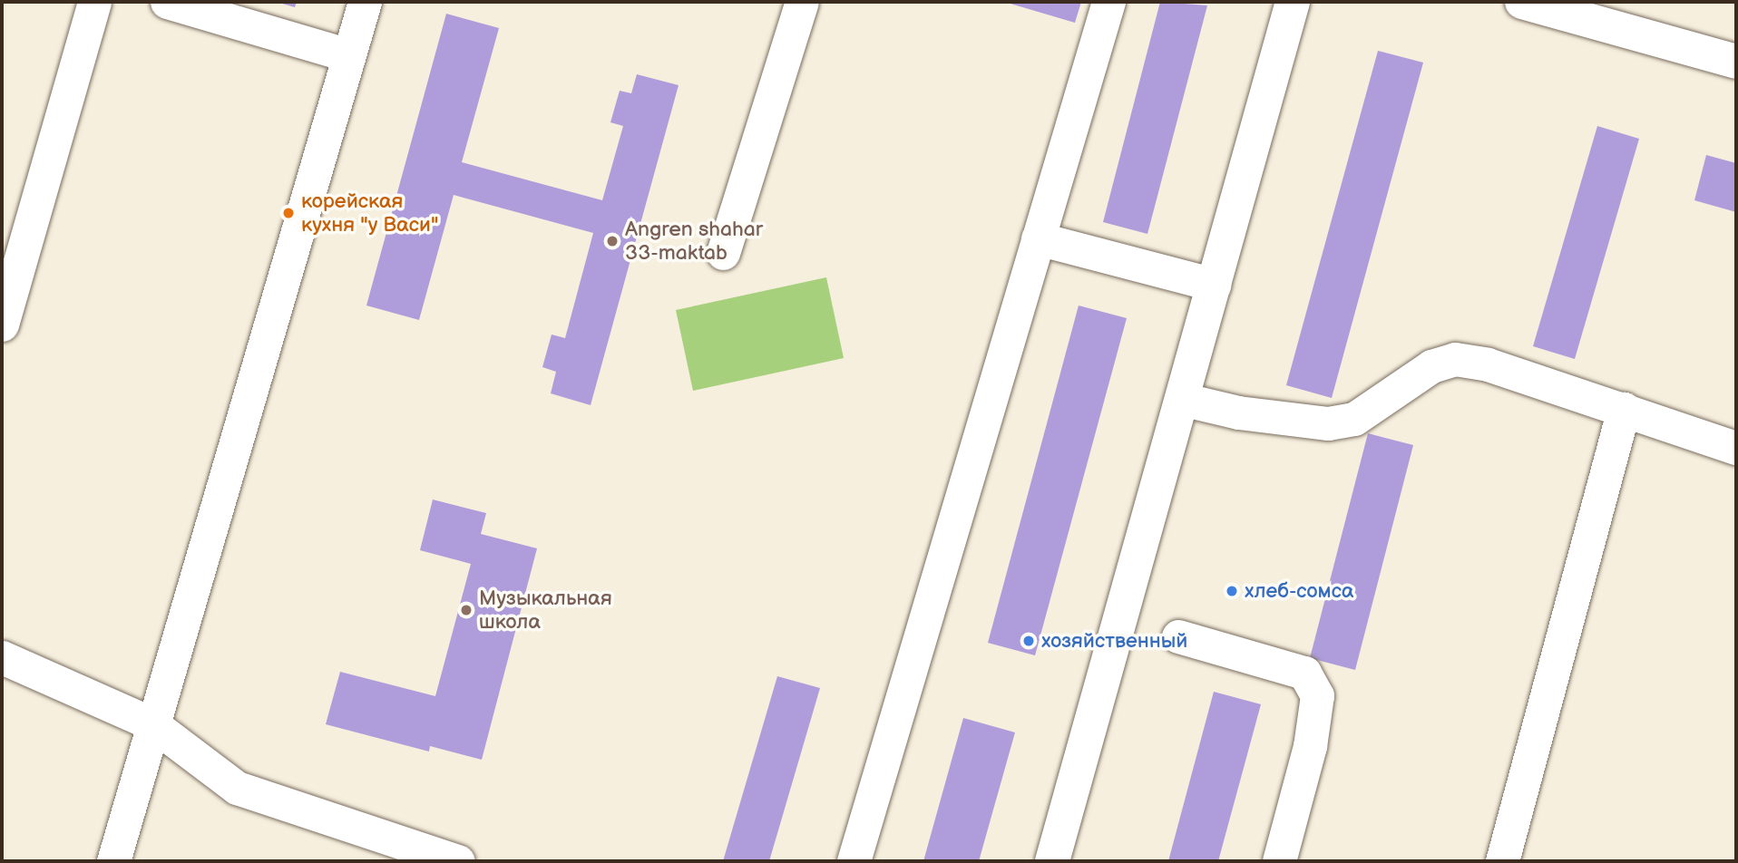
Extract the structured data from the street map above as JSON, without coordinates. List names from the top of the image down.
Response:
{
  "places": [
    "корейская кухня \"у Васи\"",
    "Angren shahar 33-maktab",
    "хлеб-сомса",
    "Музыкальная школа",
    "хозяйственный"
  ]
}
